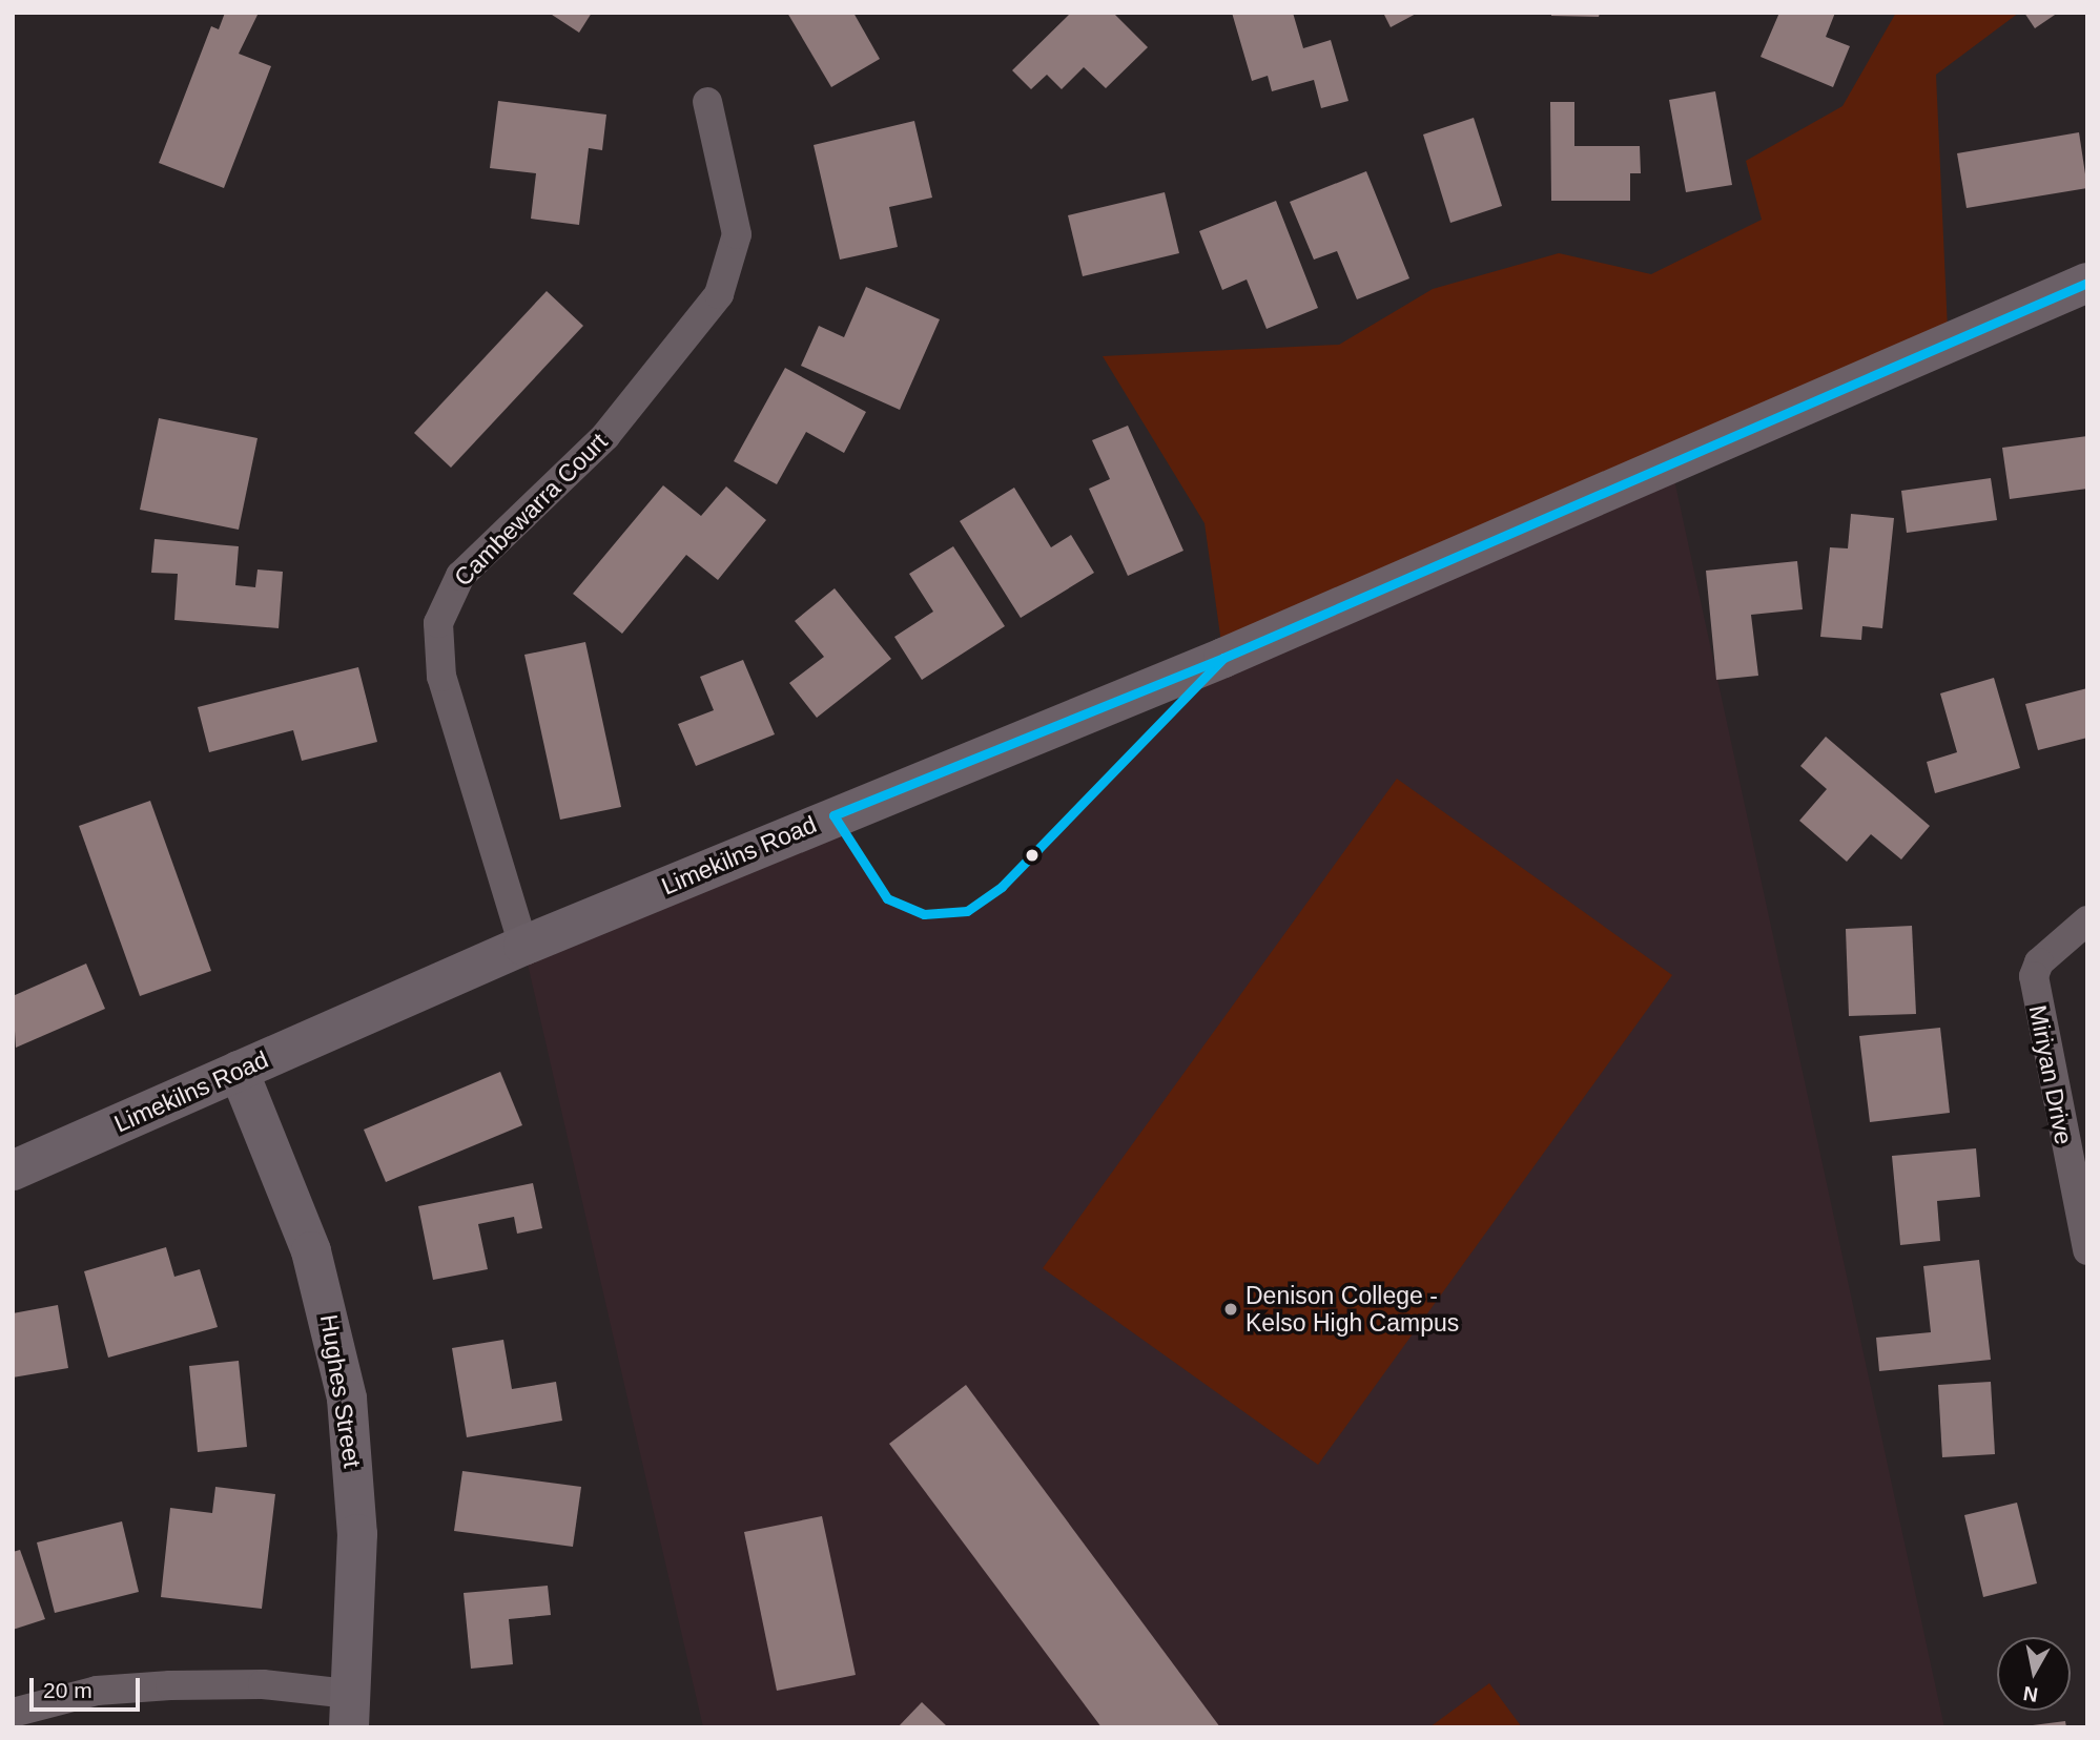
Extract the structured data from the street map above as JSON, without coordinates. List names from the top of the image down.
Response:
{
  "streets": {
    "main road": ["Limekilns Road", "Hughes Street"],
    "street": ["Cambewarra Court", "Miriyan Drive"]
  },
  "crossings": [
    ["Cambewarra Court", "Limekilns Road"],
    ["Limekilns Road", "Hughes Street"]
  ],
  "places": ["Denison College - Kelso High Campus"],
  "scale_bar": "20 m",
  "north": "bottom"
}
